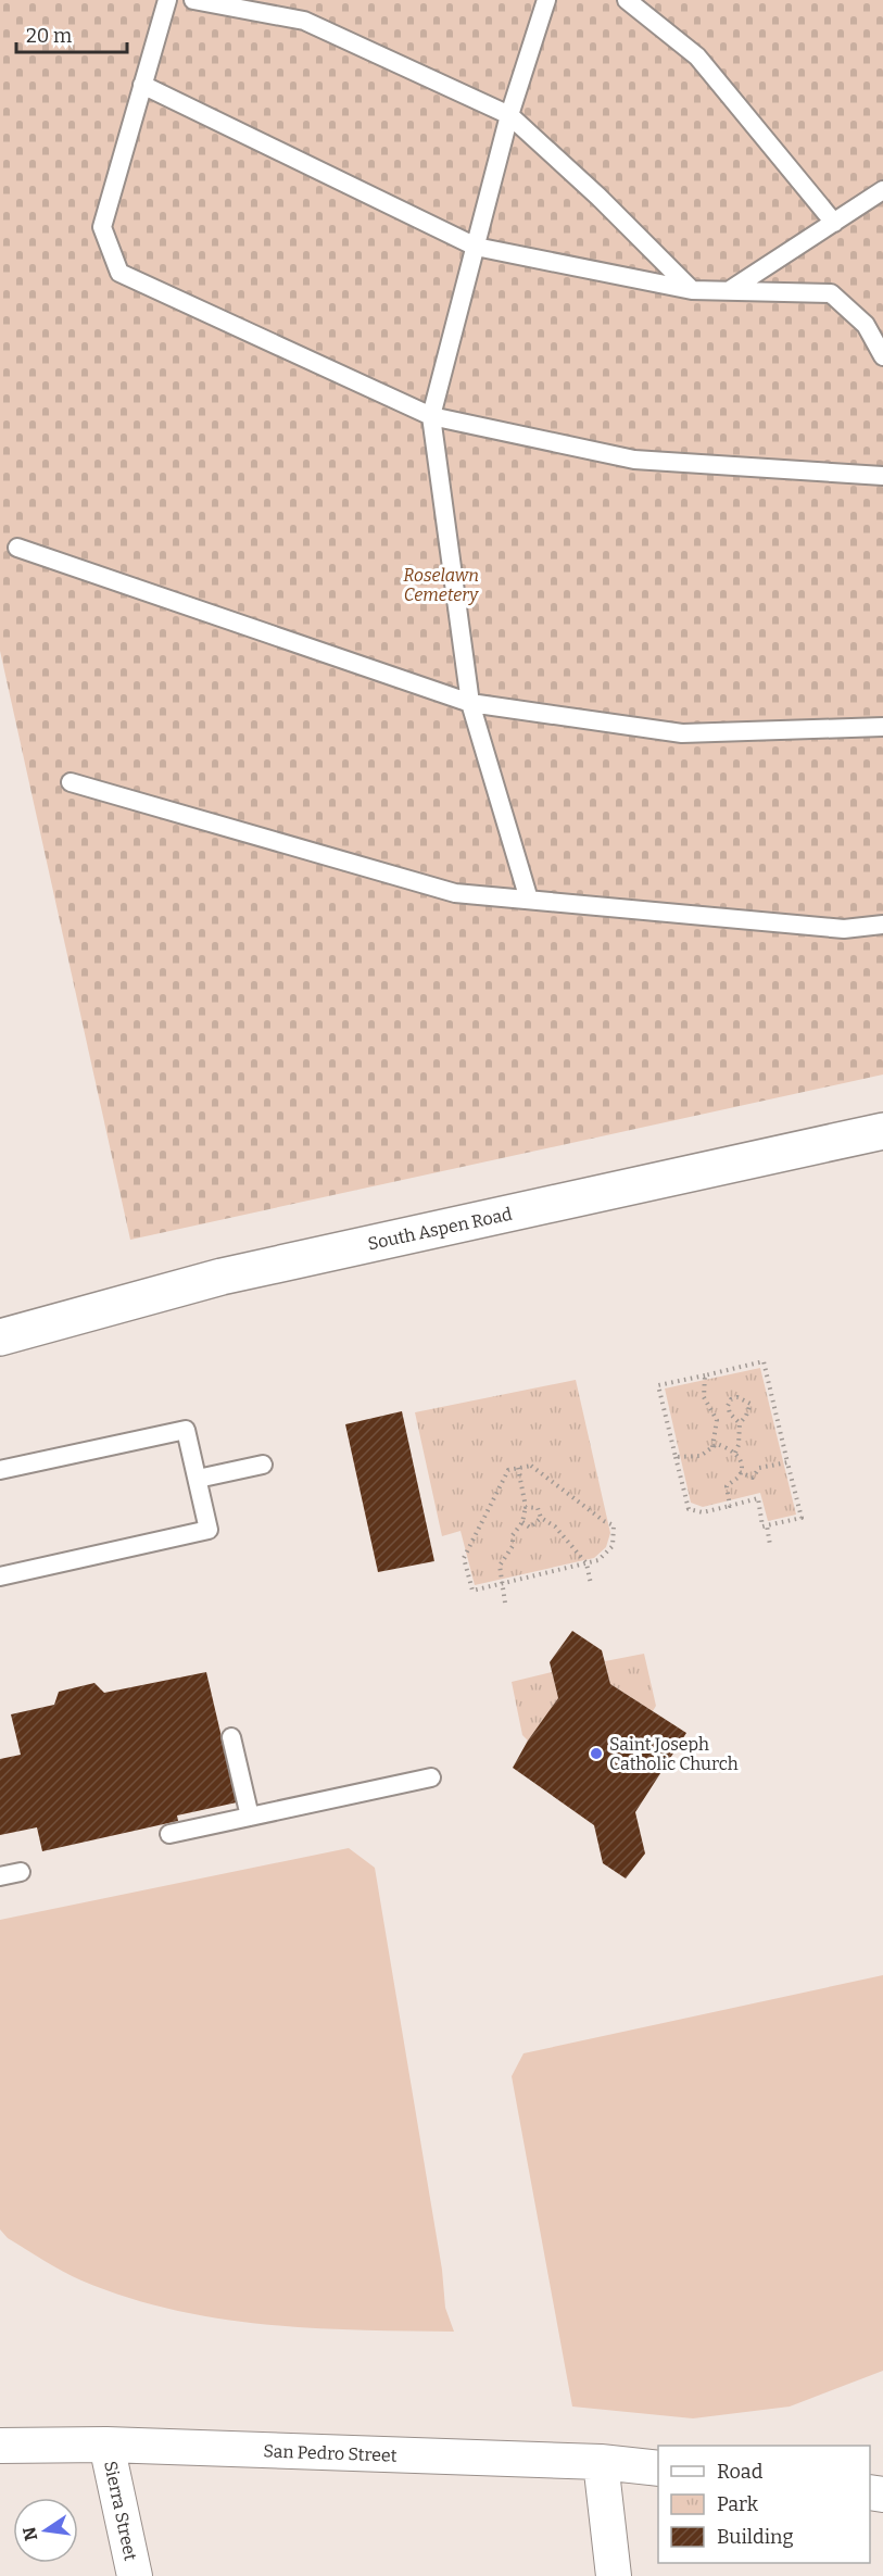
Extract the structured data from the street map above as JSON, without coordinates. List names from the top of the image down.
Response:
{
  "streets": {
    "street": ["South Aspen Road", "San Pedro Street", "Sierra Street"]
  },
  "crossings": [
    ["San Pedro Street", "Sierra Street"]
  ],
  "parks": ["Roselawn Cemetery"],
  "places": ["Saint Joseph Catholic Church"],
  "legend": ["Road", "Park", "Building"],
  "scale_bar": "20 m",
  "north": "left"
}
